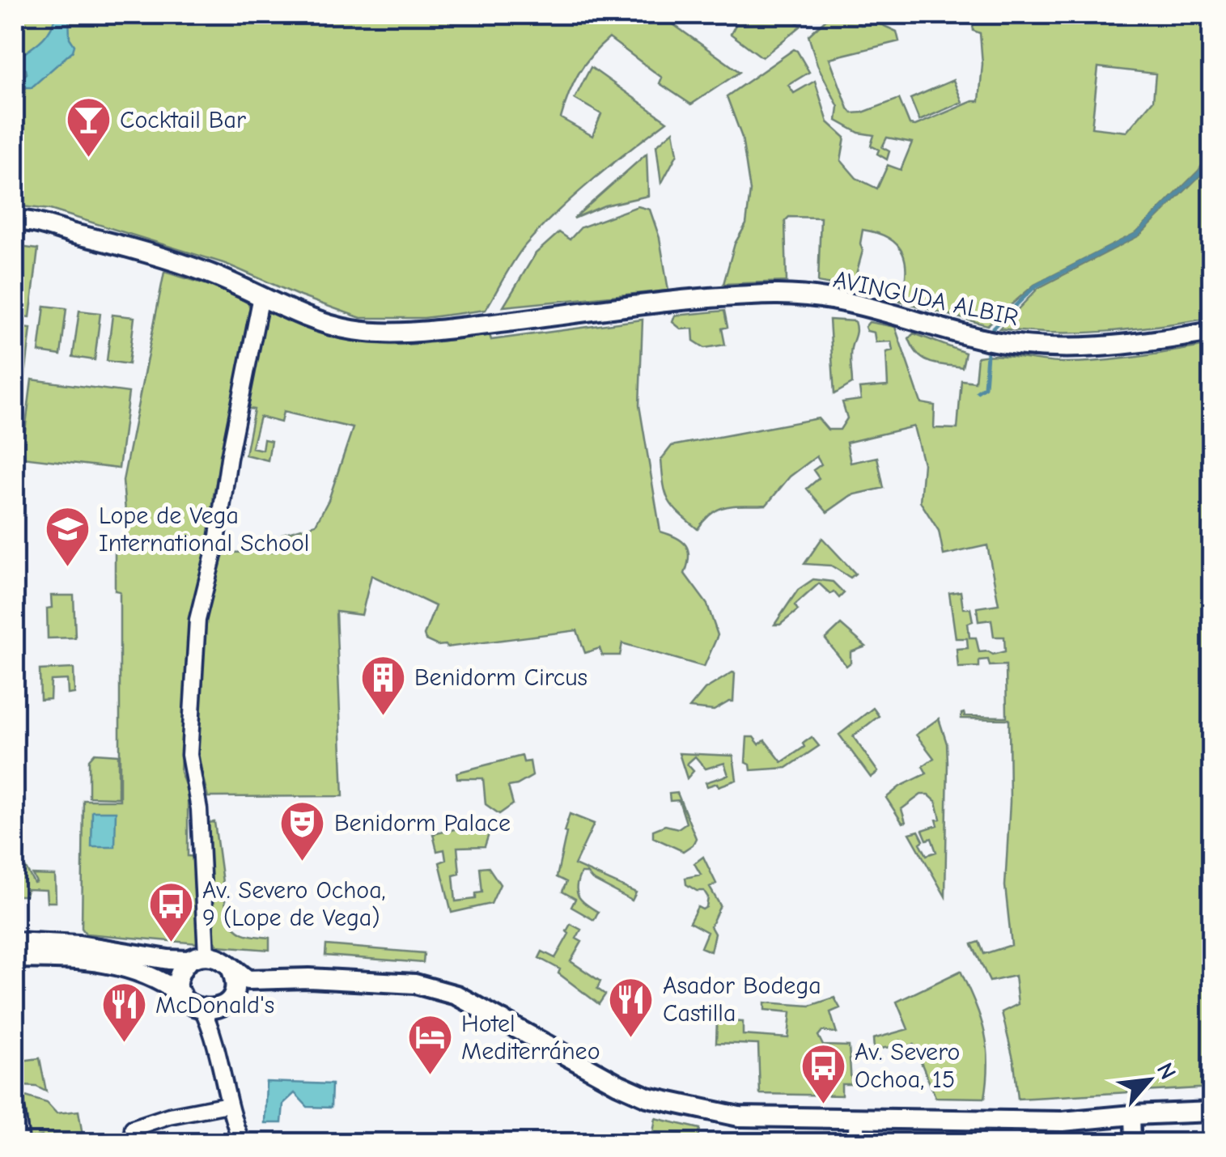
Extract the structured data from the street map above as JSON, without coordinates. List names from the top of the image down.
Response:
{
  "streets": {
    "street": ["AVINGUDA ALBIR"]
  },
  "places": {
    "bar": ["Cocktail Bar"],
    "school or university": ["Lope de Vega International School"],
    "building": ["Benidorm Circus"],
    "theatre": ["Benidorm Palace"],
    "bus stop": ["Av. Severo Ochoa, 9 (Lope de Vega)", "Av. Severo Ochoa, 15"],
    "restaurant": ["Asador Bodega Castilla", "McDonald's"],
    "hotel": ["Hotel Mediterráneo"]
  },
  "north": "top right"
}
